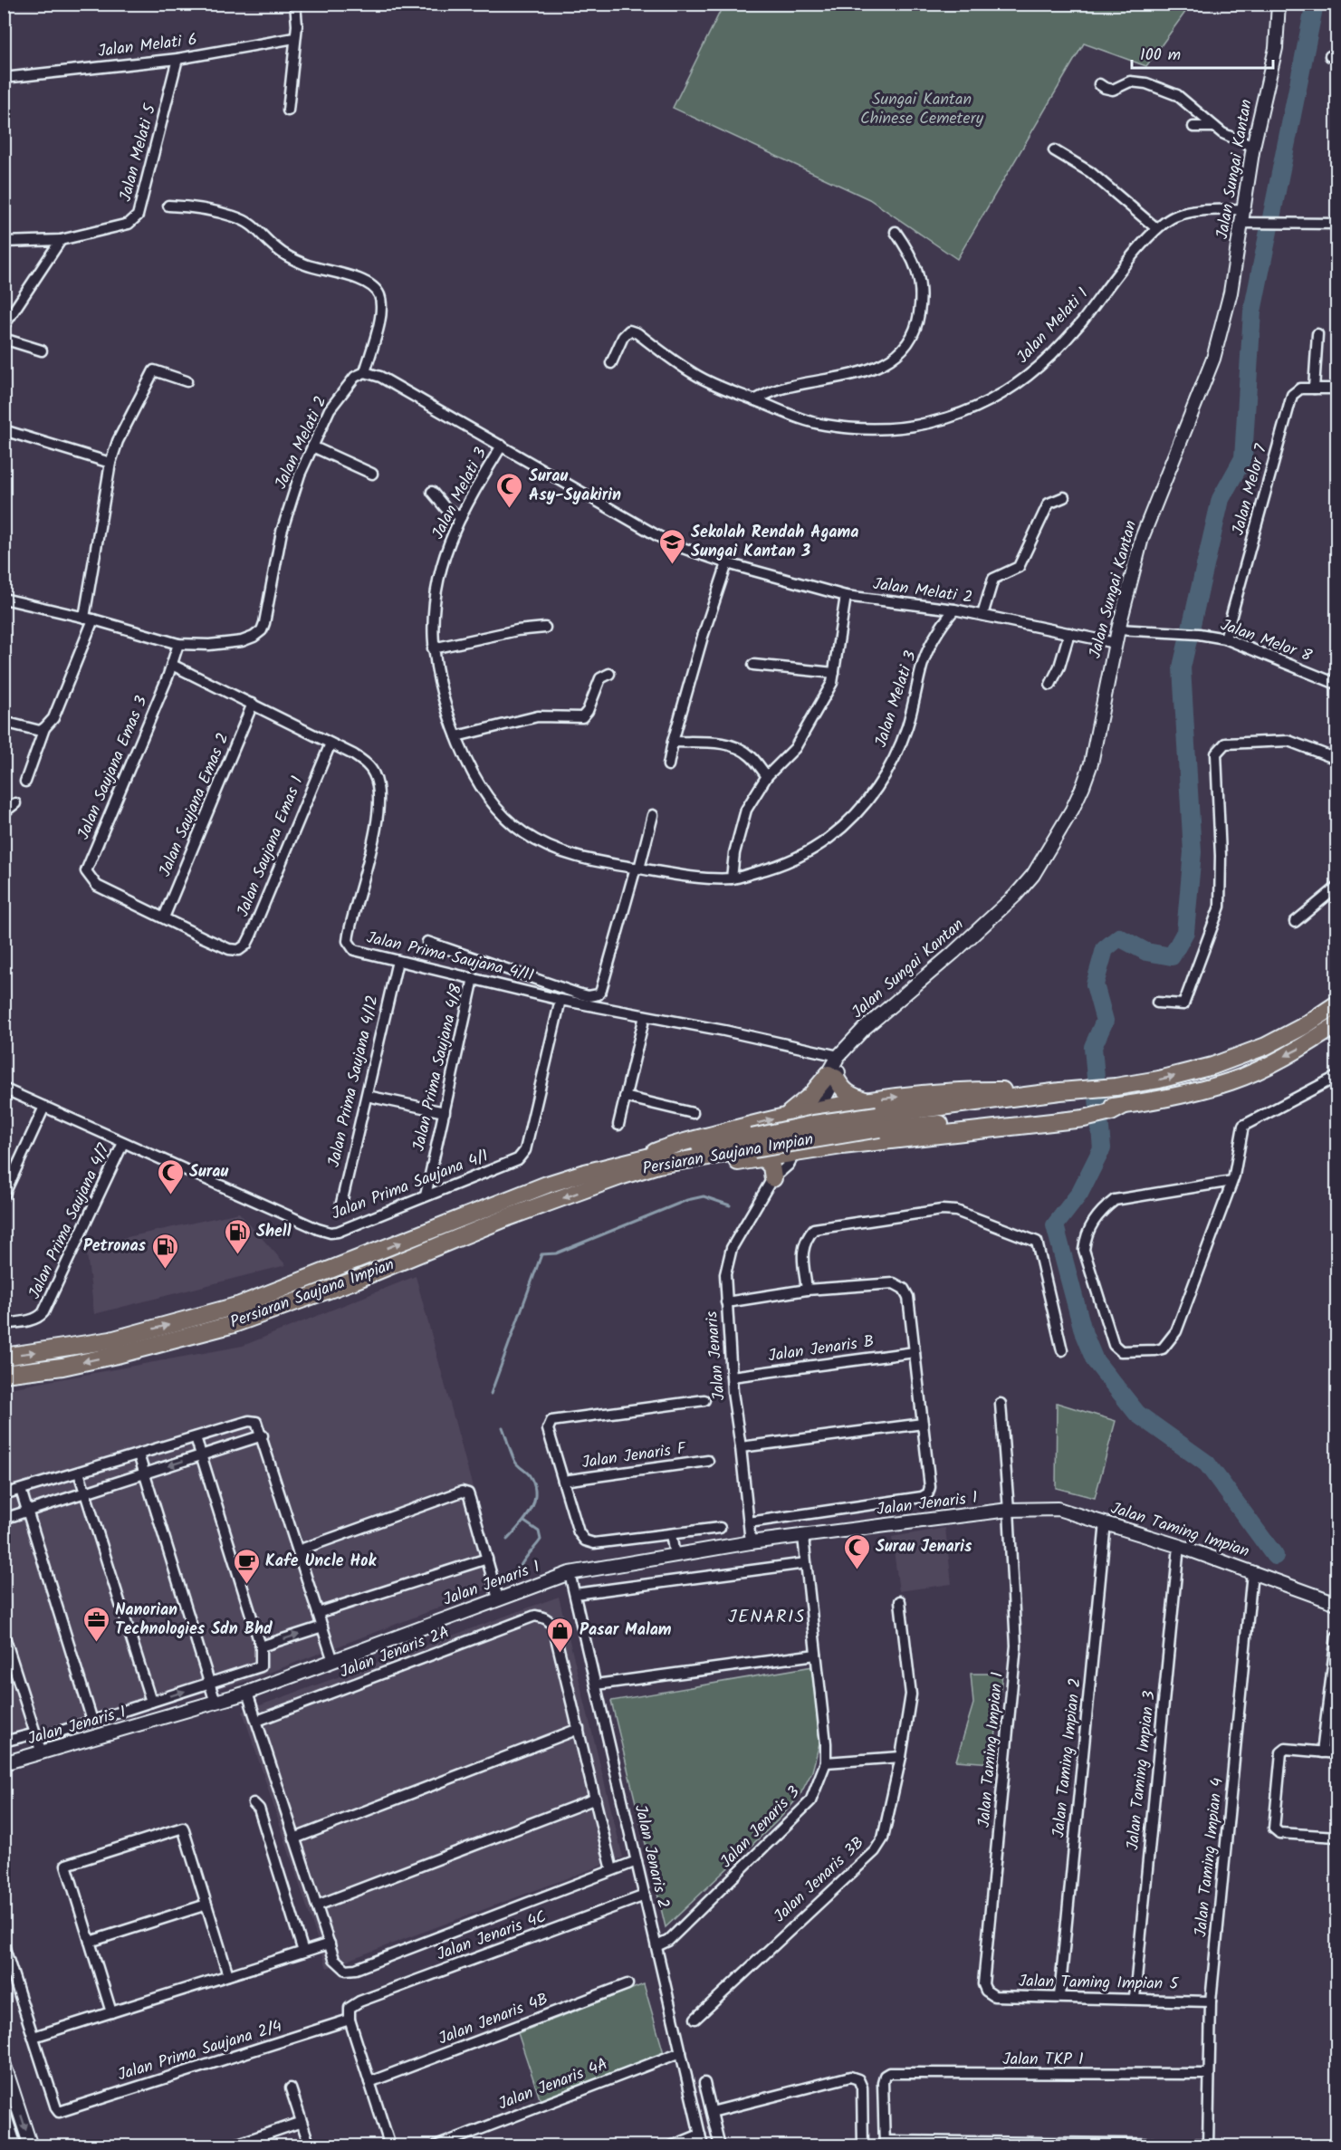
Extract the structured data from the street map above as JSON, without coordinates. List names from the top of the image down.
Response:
{
  "streets": {
    "highway": ["Persiaran Saujana Impian"],
    "street": [
      "Jalan Melati 6",
      "Jalan Melati 5",
      "Jalan Sungai Kantan",
      "Jalan Melati 1",
      "Jalan Melati 2",
      "Jalan Melor 7",
      "Jalan Melati 3",
      "Jalan Melor 8",
      "Jalan Saujana Emas 3",
      "Jalan Saujana Emas 2",
      "Jalan Saujana Emas 1",
      "Jalan Prima Saujana 4/11",
      "Jalan Prima Saujana 4/8",
      "Jalan Prima Saujana 4/12",
      "Jalan Prima Saujana 4/1",
      "Jalan Prima Saujana 4/7",
      "Jalan Jenaris B",
      "Jalan Jenaris",
      "Jalan Jenaris F",
      "Jalan Jenaris 1",
      "Jalan Taming Impian",
      "Jalan Jenaris 2A",
      "Jalan Taming Impian 1",
      "Jalan Taming Impian 2",
      "Jalan Taming Impian 3",
      "Jalan Jenaris 3",
      "Jalan Jenaris 2",
      "Jalan Taming Impian 4",
      "Jalan Jenaris 3B",
      "Jalan Jenaris 4C",
      "Jalan Taming Impian 5",
      "Jalan Jenaris 4B",
      "Jalan Prima Saujana 2/4",
      "Jalan TKP 1",
      "Jalan Jenaris 4A"
    ]
  },
  "crossings": [
    ["Jalan Melati 6", "Jalan Melati 5"],
    ["Jalan Sungai Kantan", "Jalan Melati 1"],
    ["Jalan Sungai Kantan", "Jalan Melati 2"],
    ["Jalan Sungai Kantan", "Jalan Melor 8"],
    ["Jalan Sungai Kantan", "Jalan Prima Saujana 4/11"],
    ["Jalan Sungai Kantan", "Jalan Jenaris"],
    ["Jalan Melati 2", "Jalan Melati 3"],
    ["Jalan Melor 7", "Jalan Melor 8"],
    ["Jalan Saujana Emas 3", "Jalan Saujana Emas 2"],
    ["Jalan Saujana Emas 3", "Jalan Saujana Emas 1"],
    ["Jalan Saujana Emas 3", "Jalan Prima Saujana 4/11"],
    ["Jalan Saujana Emas 2", "Jalan Saujana Emas 1"],
    ["Jalan Saujana Emas 2", "Jalan Prima Saujana 4/11"],
    ["Jalan Saujana Emas 1", "Jalan Prima Saujana 4/11"],
    ["Jalan Prima Saujana 4/11", "Jalan Prima Saujana 4/8"],
    ["Jalan Prima Saujana 4/11", "Jalan Prima Saujana 4/12"],
    ["Jalan Prima Saujana 4/11", "Jalan Prima Saujana 4/1"],
    ["Jalan Prima Saujana 4/8", "Jalan Prima Saujana 4/1"],
    ["Jalan Prima Saujana 4/1", "Jalan Prima Saujana 4/7"],
    ["Jalan Jenaris B", "Jalan Jenaris"],
    ["Jalan Jenaris", "Jalan Jenaris 1"],
    ["Jalan Jenaris 1", "Jalan Taming Impian"],
    ["Jalan Jenaris 1", "Jalan Taming Impian 1"],
    ["Jalan Jenaris 1", "Jalan Jenaris 3"],
    ["Jalan Jenaris 1", "Jalan Jenaris 2"],
    ["Jalan Taming Impian", "Jalan Taming Impian 1"],
    ["Jalan Taming Impian", "Jalan Taming Impian 2"],
    ["Jalan Taming Impian", "Jalan Taming Impian 3"],
    ["Jalan Taming Impian", "Jalan Taming Impian 4"],
    ["Jalan Taming Impian 1", "Jalan Taming Impian 5"],
    ["Jalan Taming Impian 2", "Jalan Taming Impian 5"],
    ["Jalan Taming Impian 3", "Jalan Taming Impian 5"],
    ["Jalan Jenaris 3", "Jalan Jenaris 2"],
    ["Jalan Jenaris 2", "Jalan Jenaris 4C"],
    ["Jalan Jenaris 2", "Jalan Jenaris 4A"],
    ["Jalan Taming Impian 4", "Jalan Taming Impian 5"],
    ["Jalan Taming Impian 4", "Jalan TKP 1"],
    ["Jalan Jenaris 4C", "Jalan Prima Saujana 2/4"]
  ],
  "districts": ["JENARIS"],
  "parks": ["Sungai Kantan Chinese Cemetery"],
  "places": {
    "mosque": ["Surau Asy-Syakirin", "Surau", "Surau Jenaris"],
    "school or university": ["Sekolah Rendah Agama Sungai Kantan 3"],
    "fuel station": ["Shell", "Petronas"],
    "cafe": ["Kafe Uncle Hok"],
    "office": ["Nanorian Technologies Sdn Bhd"],
    "shop": ["Pasar Malam"]
  },
  "scale_bar": "100 m"
}
